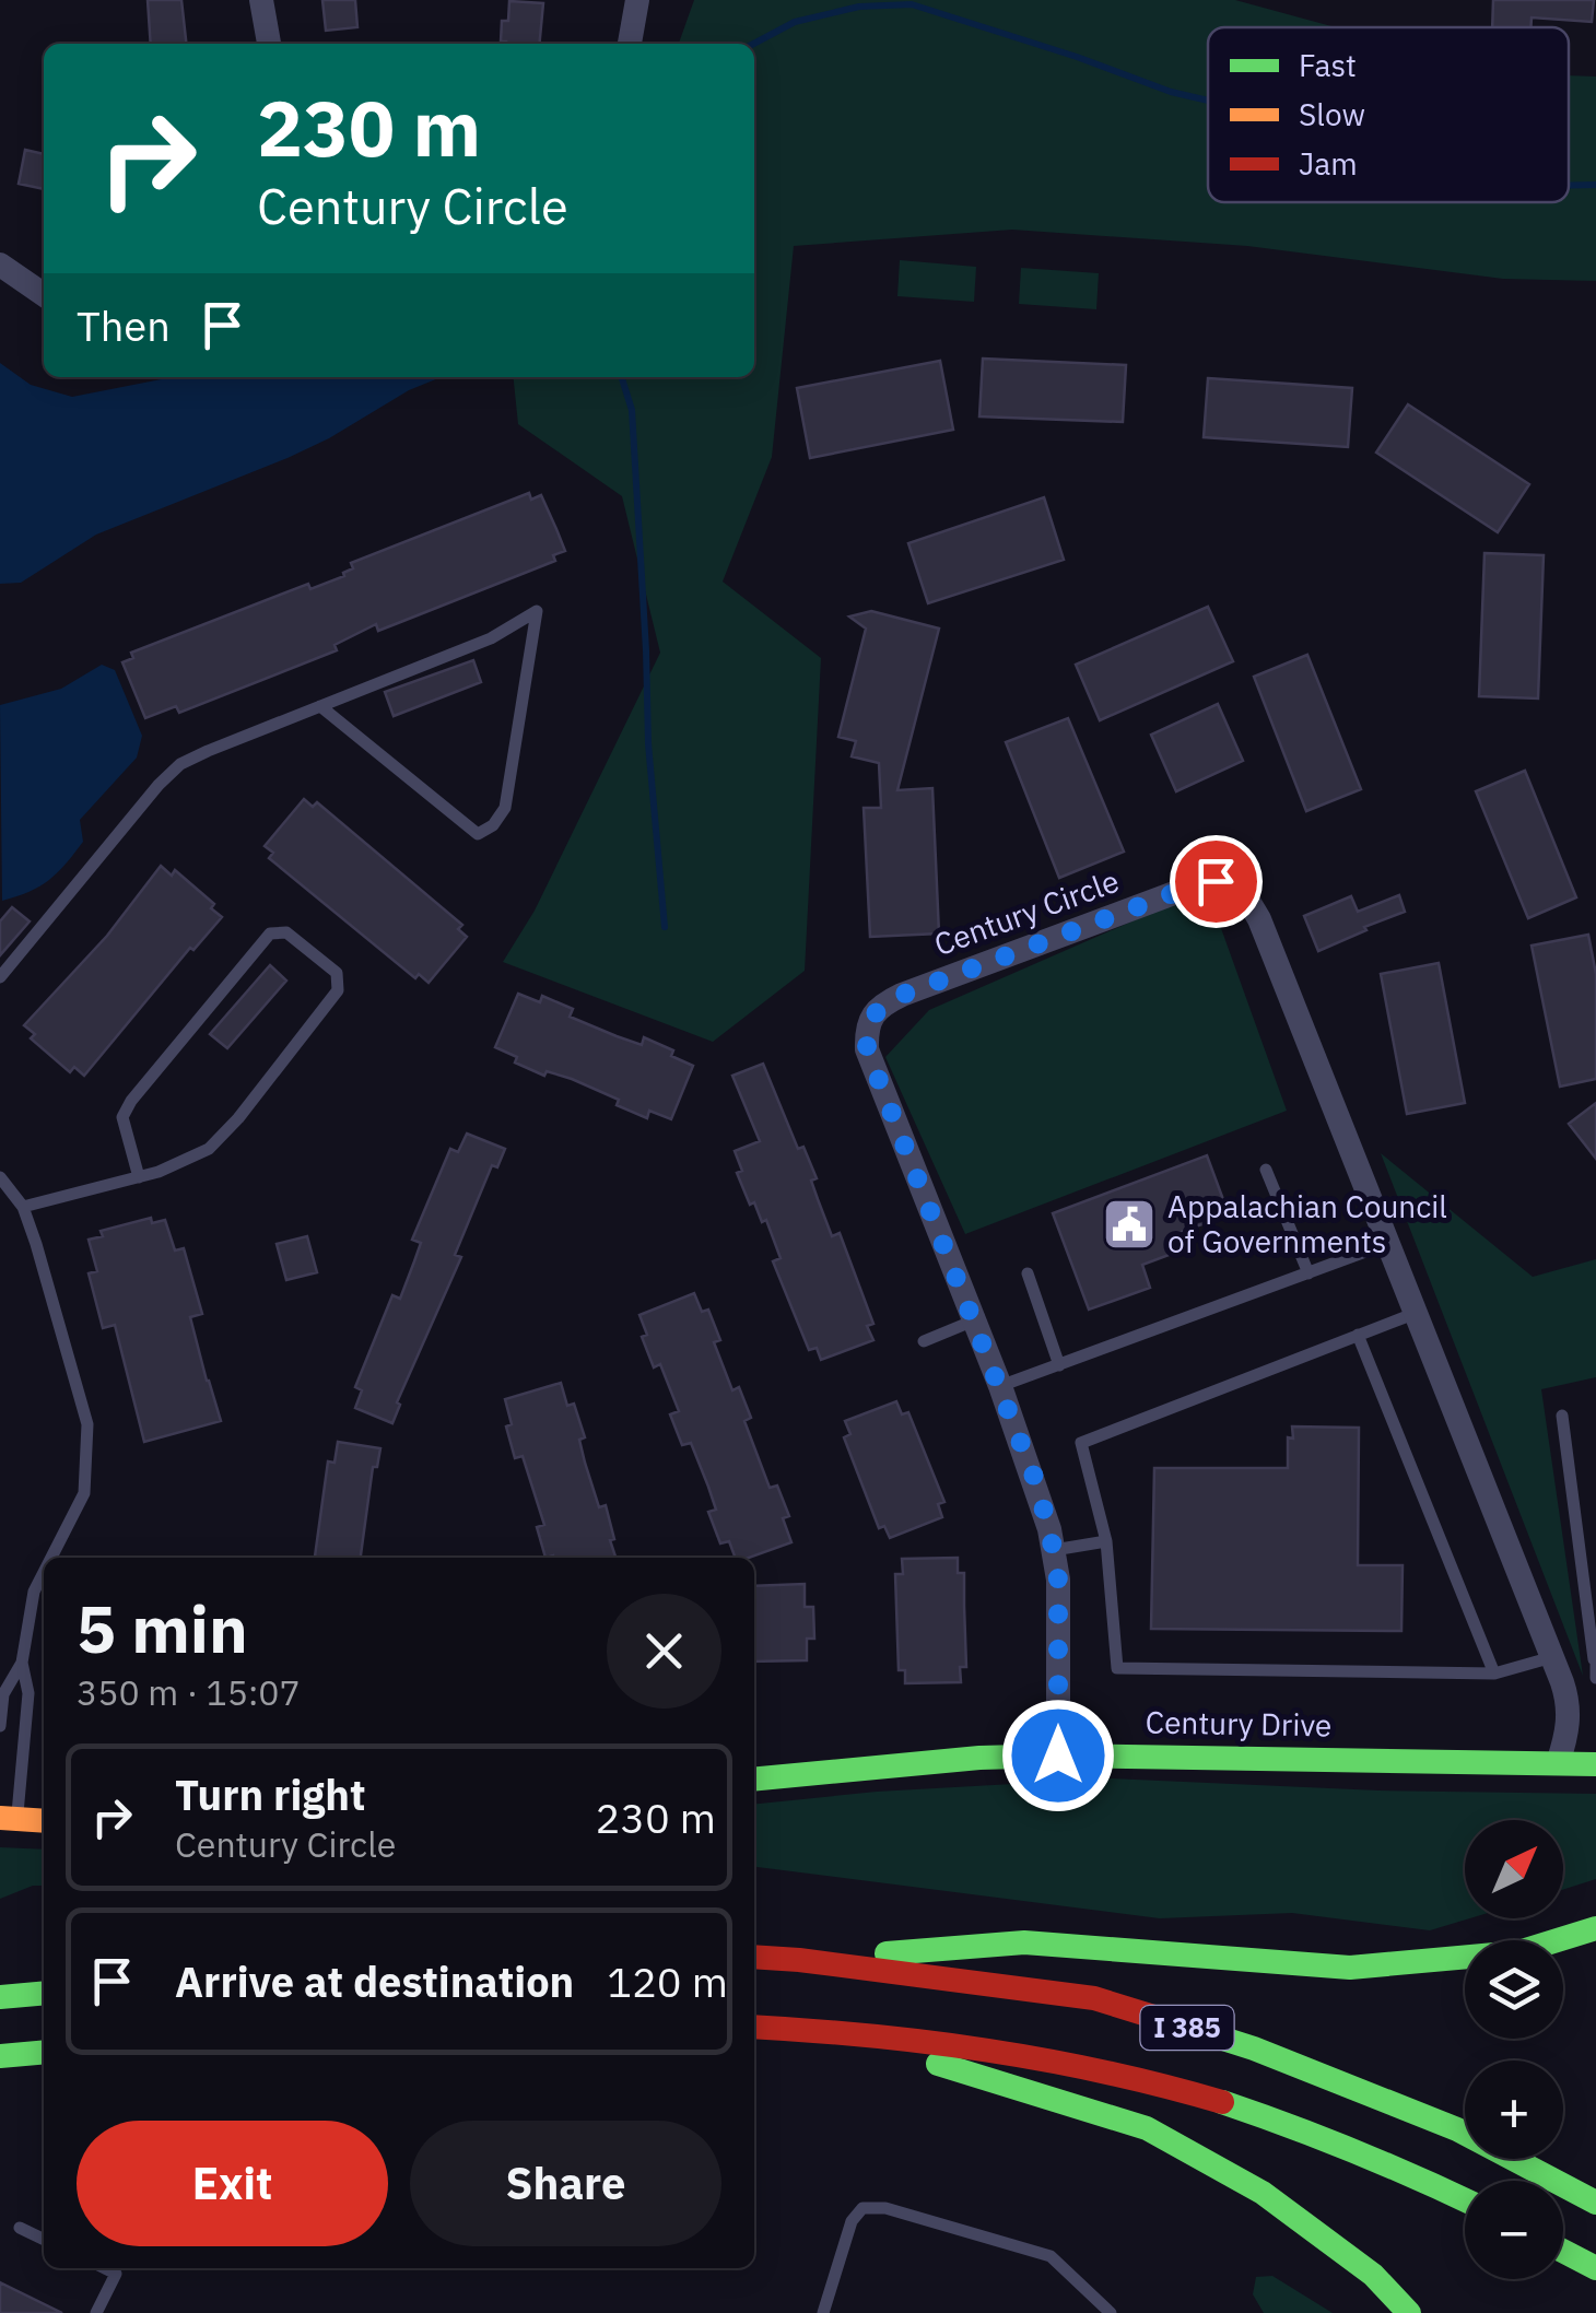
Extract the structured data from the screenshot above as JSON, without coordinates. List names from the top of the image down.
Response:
{
  "streets": {
    "main road": ["Century Drive", "I 385"],
    "street": ["Century Circle"]
  },
  "crossings": [
    ["Century Circle", "Century Drive"]
  ],
  "places": {
    "public building": ["Appalachian Council of Governments"]
  },
  "legend": ["Fast", "Slow", "Jam"],
  "north": "top right",
  "page": {
    "turn": ["230 m", "Century Circle"],
    "then": "Then",
    "heading": ["5 min", "350 m · 15:07"],
    "list": [
      {
        "name": "Turn right",
        "note": "Century Circle",
        "value": "230 m"
      },
      {
        "name": "Arrive at destination",
        "value": "120 m"
      }
    ],
    "map_buttons": ["+", "−"],
    "buttons": ["Exit", "Share"]
  }
}
